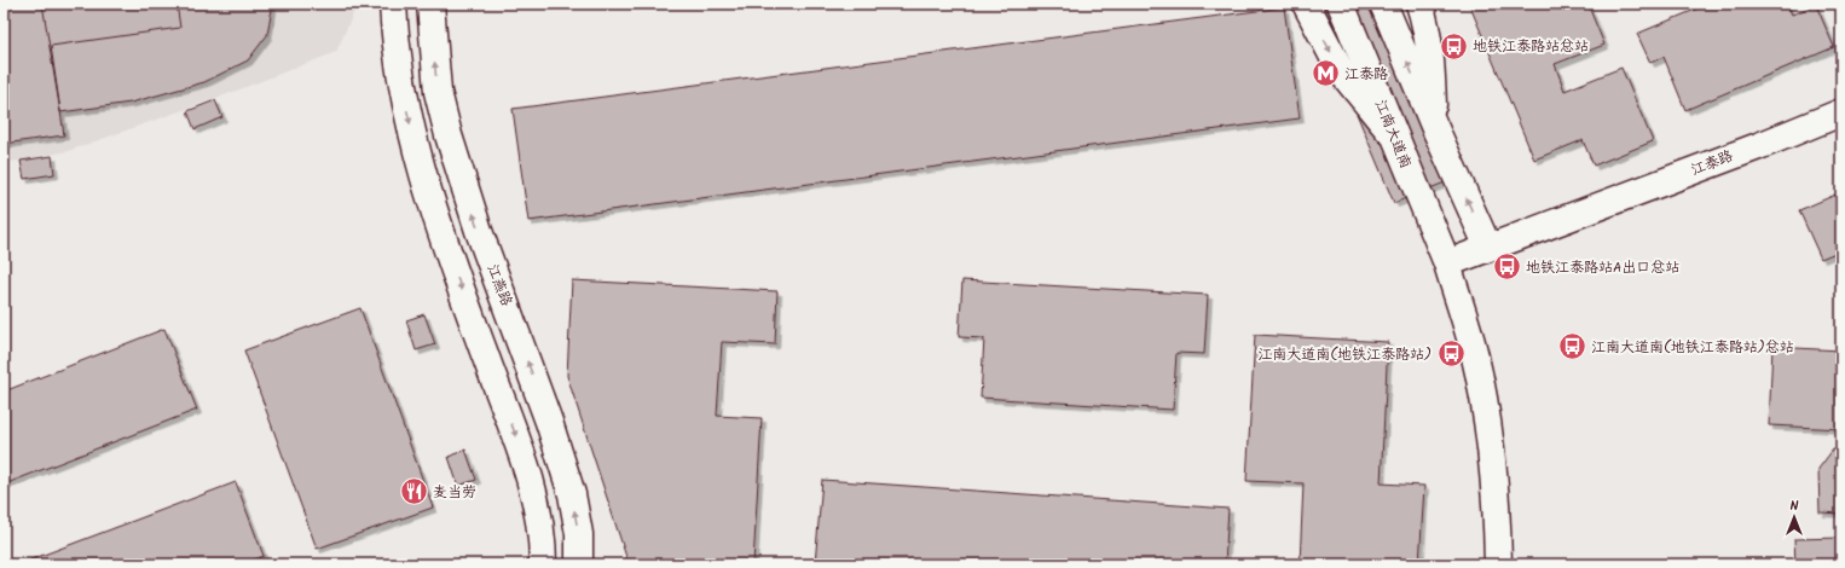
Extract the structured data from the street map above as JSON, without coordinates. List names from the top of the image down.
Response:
{
  "streets": {
    "main road": ["江南大道南", "江泰路", "江燕路"]
  },
  "crossings": [
    ["江南大道南", "江泰路"]
  ],
  "places": {
    "bus stop": [
      "地铁江泰路站总站",
      "地铁江泰路站A出口总站",
      "江南大道南(地铁江泰路站)总站",
      "江南大道南(地铁江泰路站)"
    ],
    "metro station": ["江泰路"],
    "restaurant": ["麦当劳"]
  },
  "north": "top"
}
